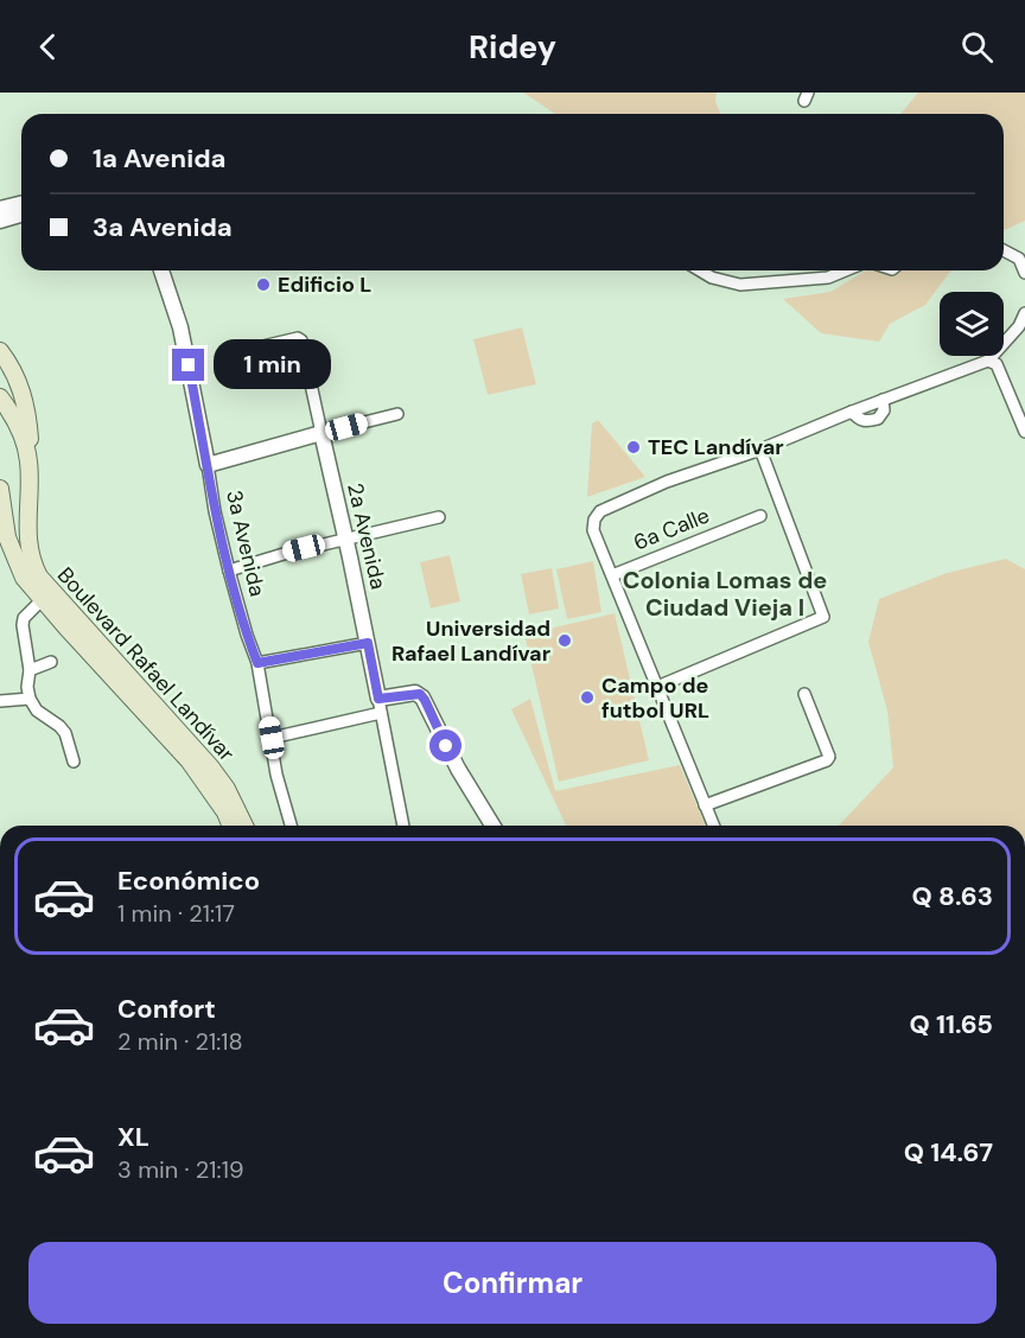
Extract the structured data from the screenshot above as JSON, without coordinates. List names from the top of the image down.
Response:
{
  "streets": {
    "main road": ["Boulevard Rafael Landívar"],
    "street": ["6a Calle", "2a Avenida", "3a Avenida"]
  },
  "districts": ["Colonia Lomas de Ciudad Vieja I"],
  "places": [
    "Edificio L",
    "TEC Landívar",
    "Universidad Rafael Landívar",
    "Campo de futbol URL"
  ],
  "page": {
    "header": "Ridey",
    "banner": ["1a Avenida", "3a Avenida"],
    "bubble": "1 min",
    "list": [
      {
        "name": "Económico",
        "note": "1 min · 21:17",
        "value": "Q 8.63"
      },
      {
        "name": "Confort",
        "note": "2 min · 21:18",
        "value": "Q 11.65"
      },
      {
        "name": "XL",
        "note": "3 min · 21:19",
        "value": "Q 14.67"
      }
    ],
    "buttons": "Confirmar"
  }
}
